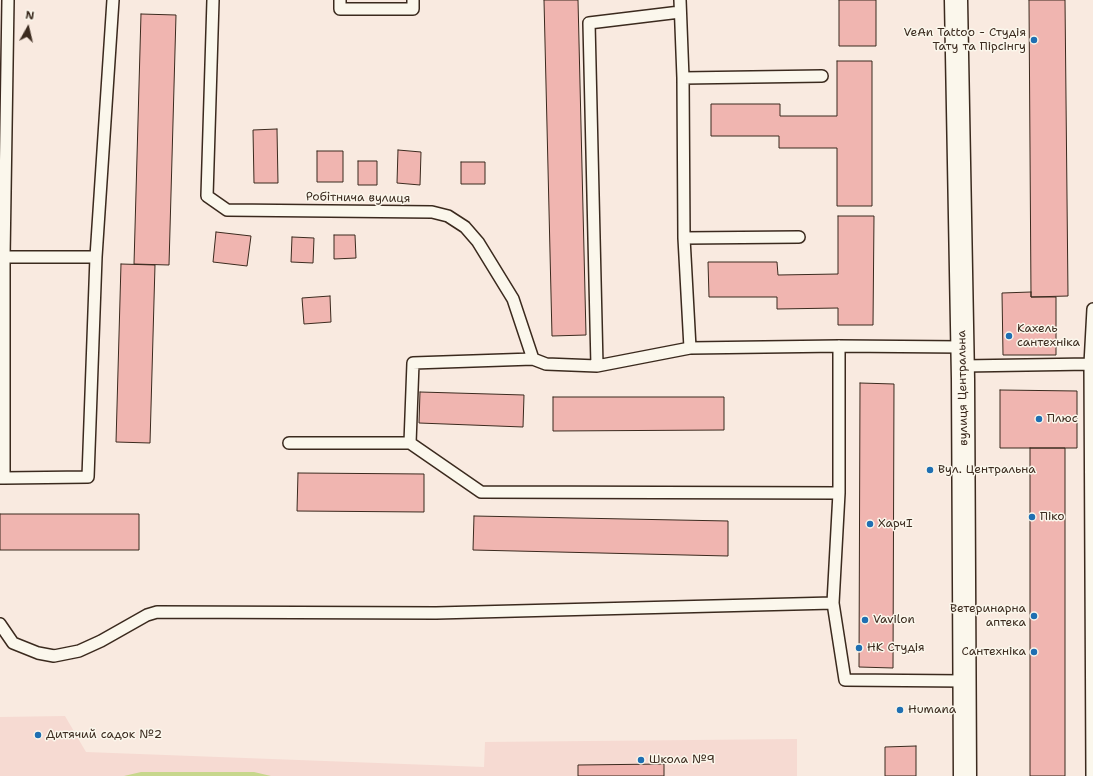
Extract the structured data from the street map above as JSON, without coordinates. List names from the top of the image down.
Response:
{
  "streets": {
    "street": ["вулиця Центральна"],
    "lane": ["Робітнича вулиця"]
  },
  "places": [
    "VeAn Tattoo - Студія Тату та Пірсінгу",
    "Кахель сантехніка",
    "Плюс",
    "Вул. Центральна",
    "Піко",
    "ХарчI",
    "Ветеринарна аптека",
    "Vavilon",
    "НК Студія",
    "Сантехніка",
    "Humana",
    "Дитячий садок №2",
    "Школа №9"
  ],
  "north": "top"
}
